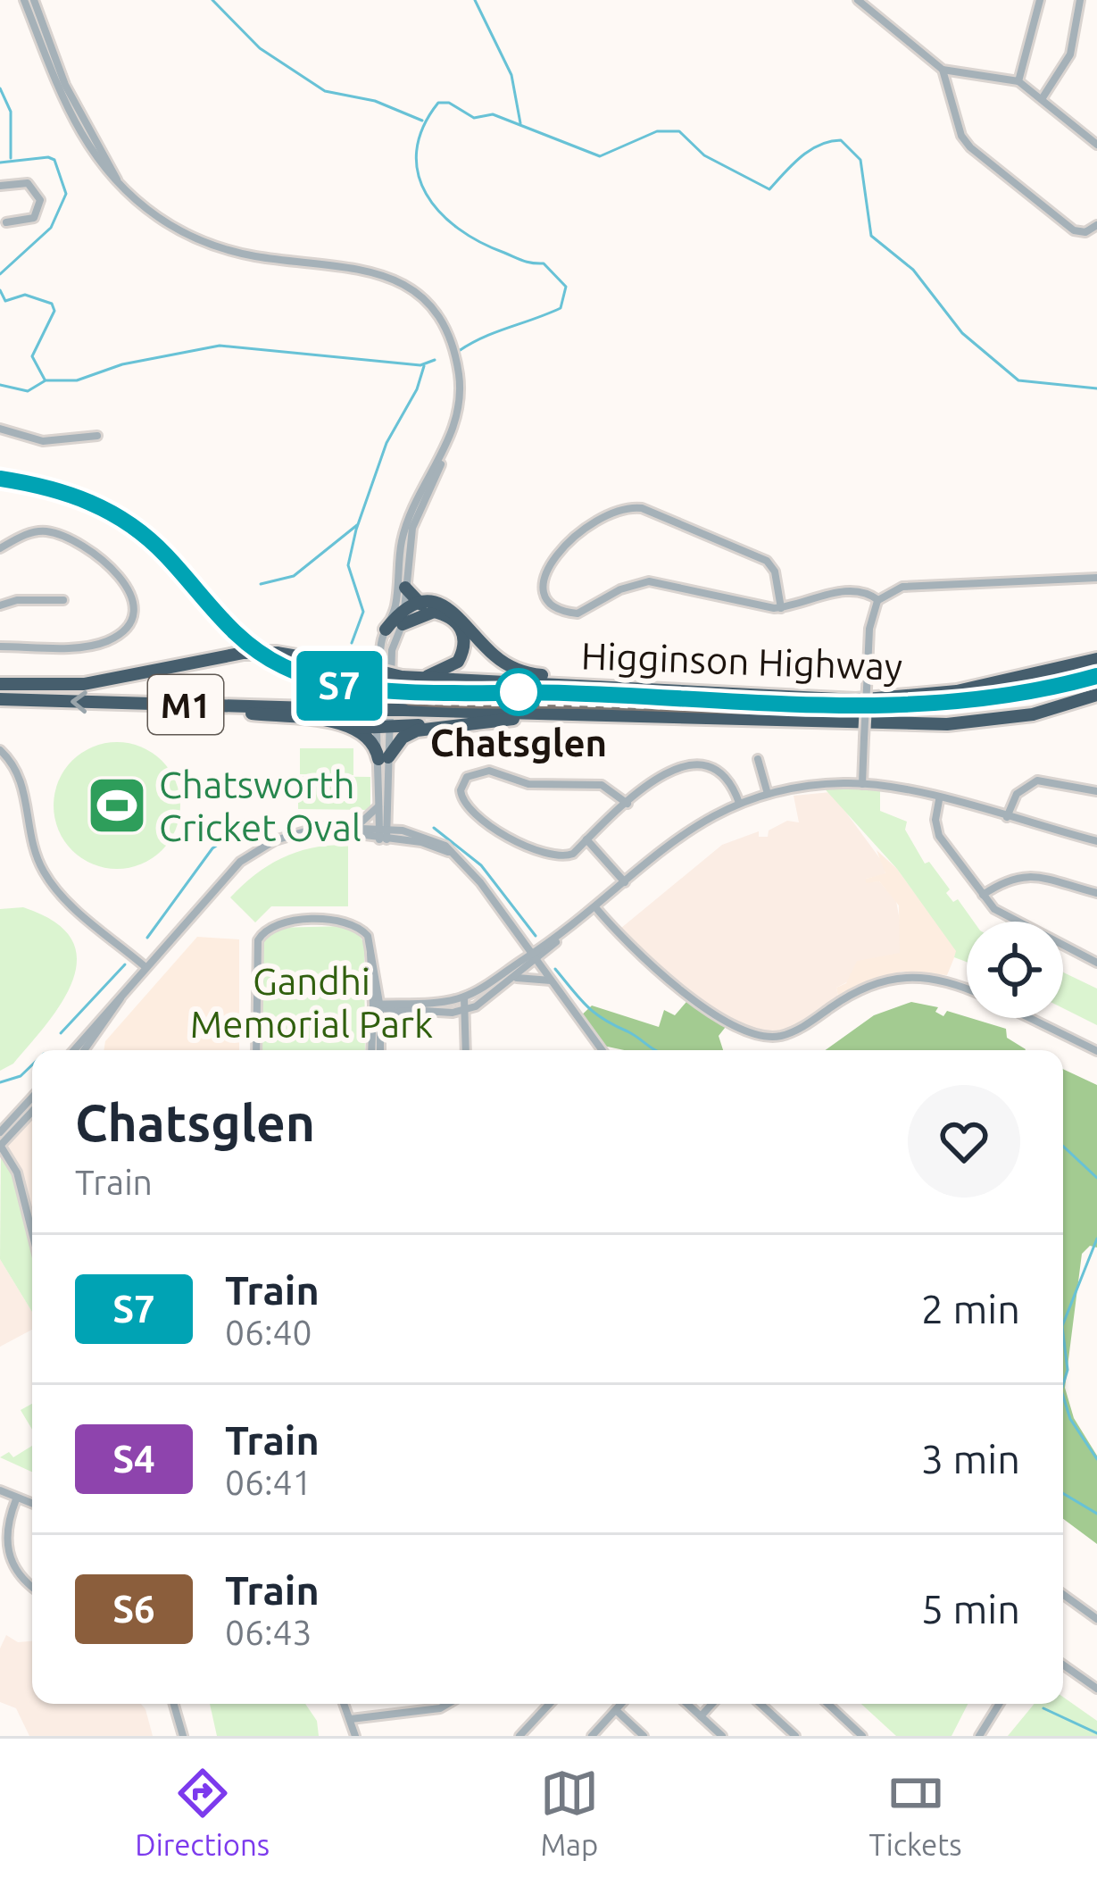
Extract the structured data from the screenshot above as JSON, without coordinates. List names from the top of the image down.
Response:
{
  "streets": {
    "highway": ["Higginson Highway", "M1"]
  },
  "parks": ["Gandhi Memorial Park"],
  "places": {
    "other": ["Chatsglen"],
    "sports": ["Chatsworth Cricket Oval"]
  },
  "page": {
    "on_map": "S7",
    "heading": ["Chatsglen", "Train"],
    "list": [
      {
        "mark": "S7",
        "name": "Train",
        "note": "06:40",
        "value": "2 min"
      },
      {
        "mark": "S4",
        "name": "Train",
        "note": "06:41",
        "value": "3 min"
      },
      {
        "mark": "S6",
        "name": "Train",
        "note": "06:43",
        "value": "5 min"
      }
    ],
    "tabs": ["Directions", "Map", "Tickets"]
  }
}
